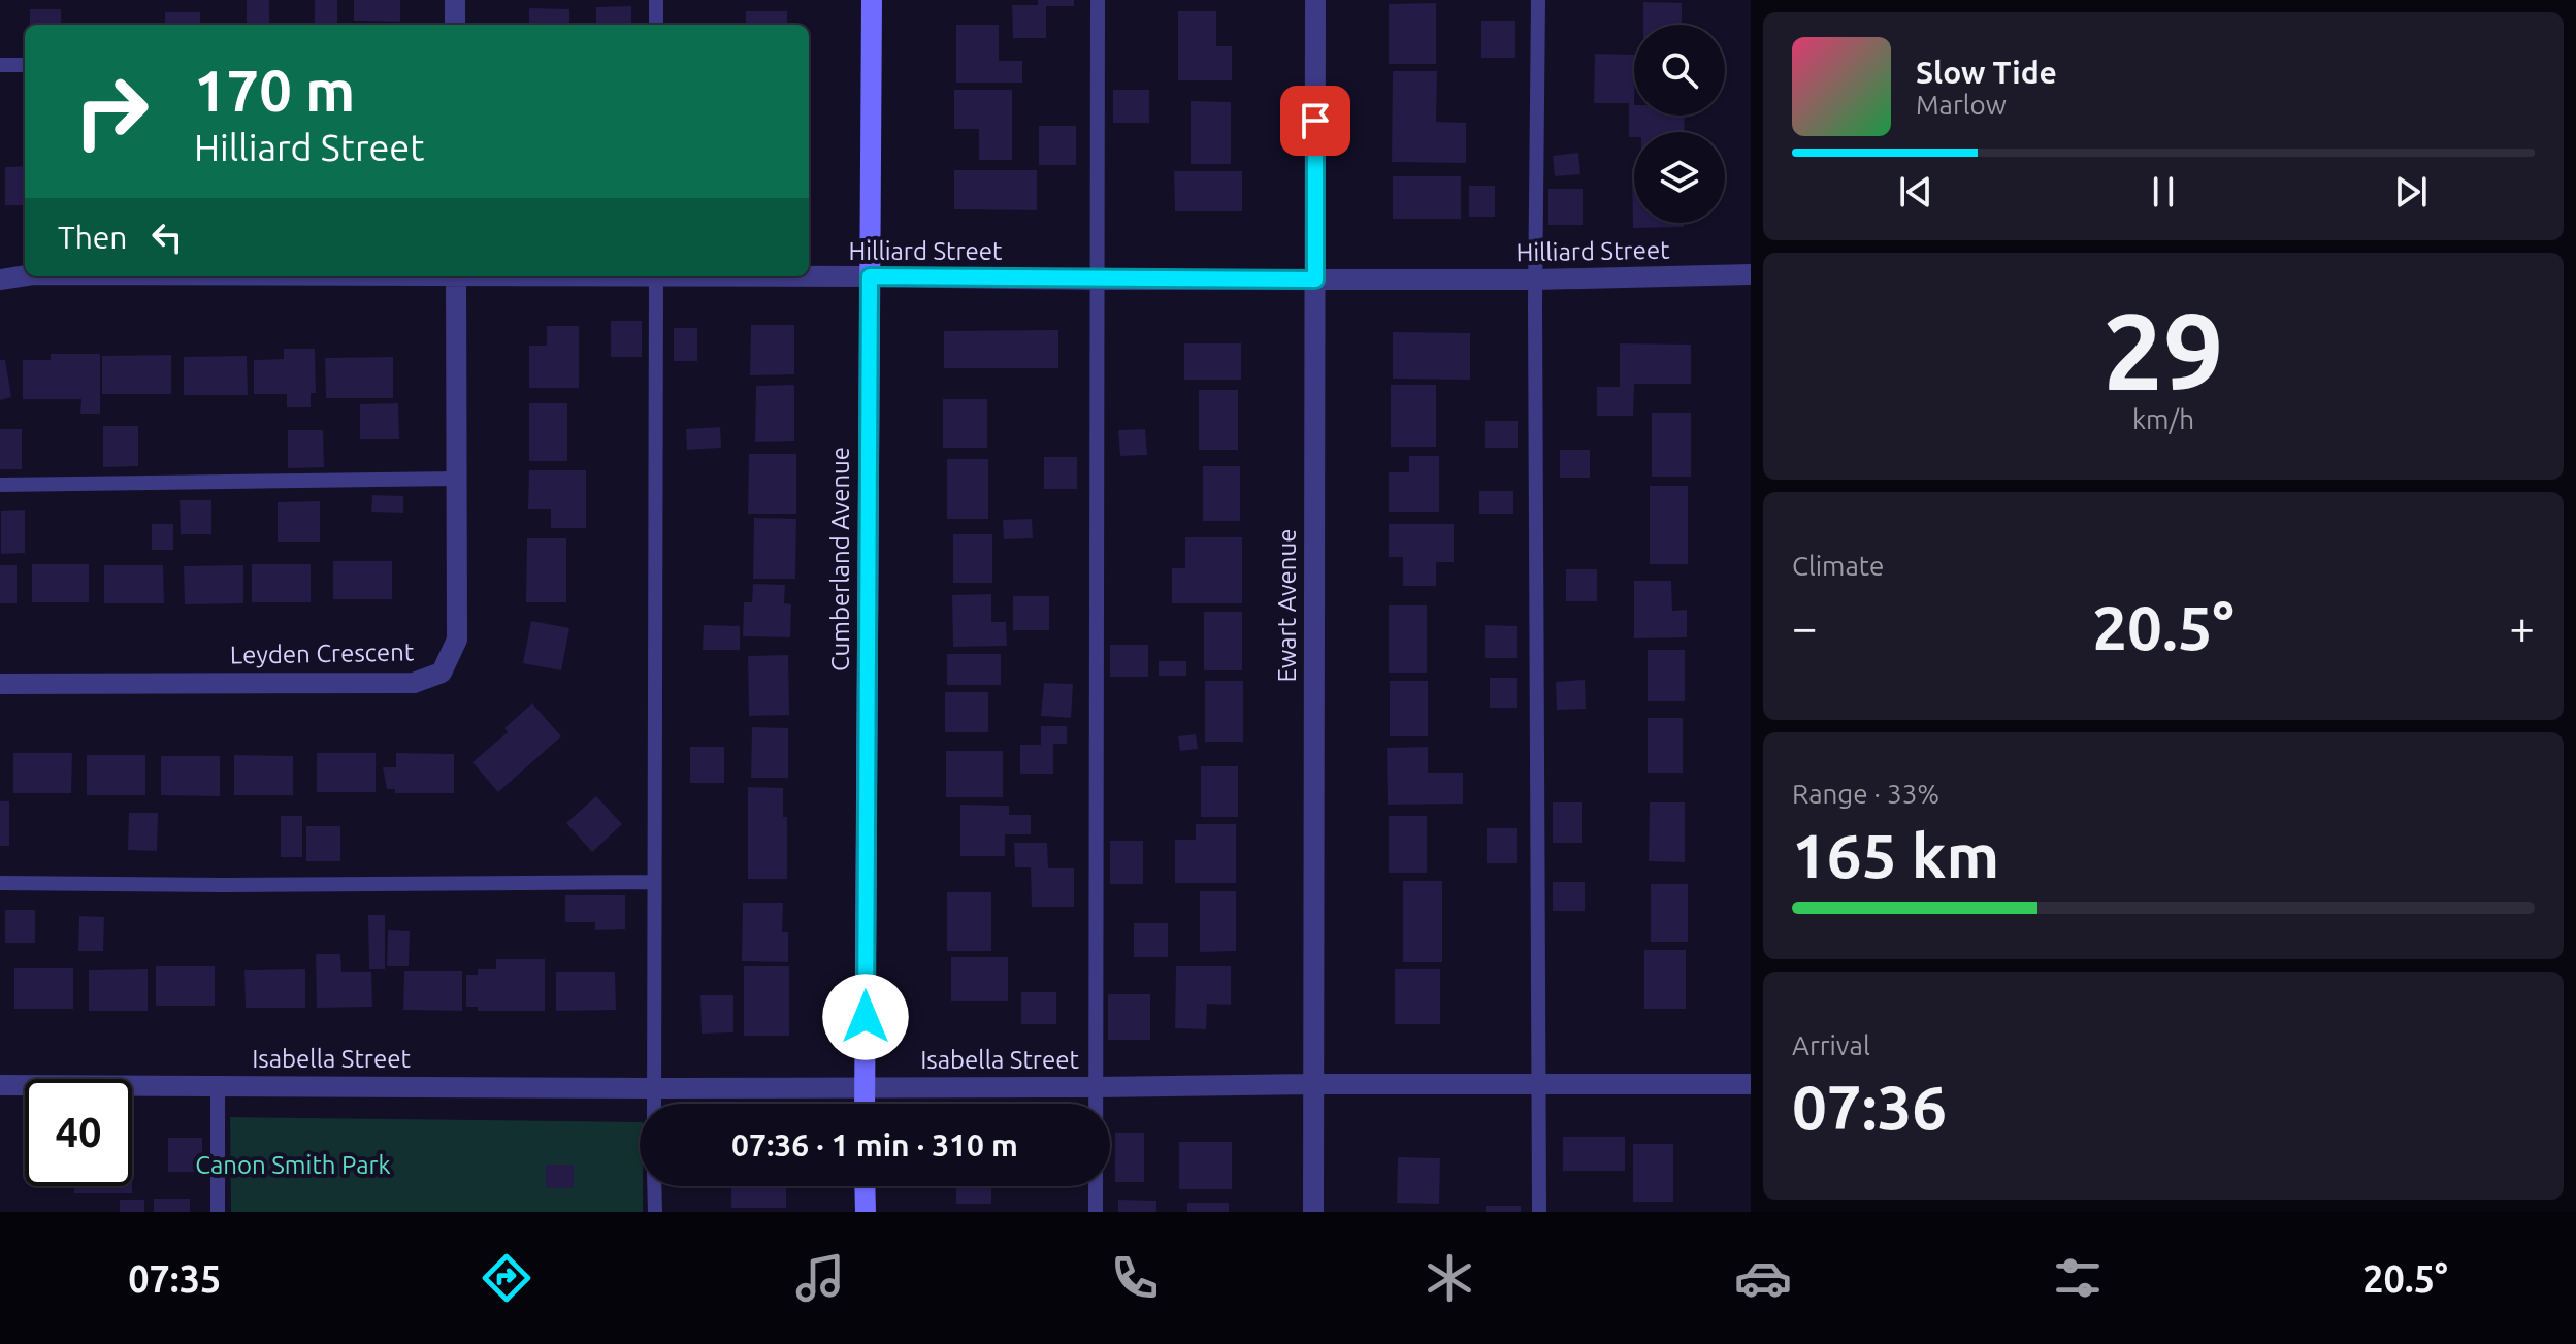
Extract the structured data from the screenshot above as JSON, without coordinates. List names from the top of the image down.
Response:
{
  "streets": {
    "street": [
      "Hilliard Street",
      "Cumberland Avenue",
      "Ewart Avenue",
      "Leyden Crescent",
      "Isabella Street"
    ]
  },
  "crossings": [
    ["Hilliard Street", "Cumberland Avenue"],
    ["Hilliard Street", "Ewart Avenue"],
    ["Cumberland Avenue", "Isabella Street"],
    ["Ewart Avenue", "Isabella Street"]
  ],
  "parks": ["Canon Smith Park"],
  "page": {
    "turn": ["170 m", "Hilliard Street"],
    "song": ["Slow Tide", "Marlow"],
    "then": "Then",
    "tile": [
      ["29", "km/h"],
      "Climate",
      ["Range · 33%", "165 km"],
      ["Arrival", "07:36"]
    ],
    "heat": ["−", "20.5°", "+"],
    "limit": "40",
    "trip": "07:36 · 1 min · 310 m",
    "tabs": ["07:35", "20.5°"]
  }
}
